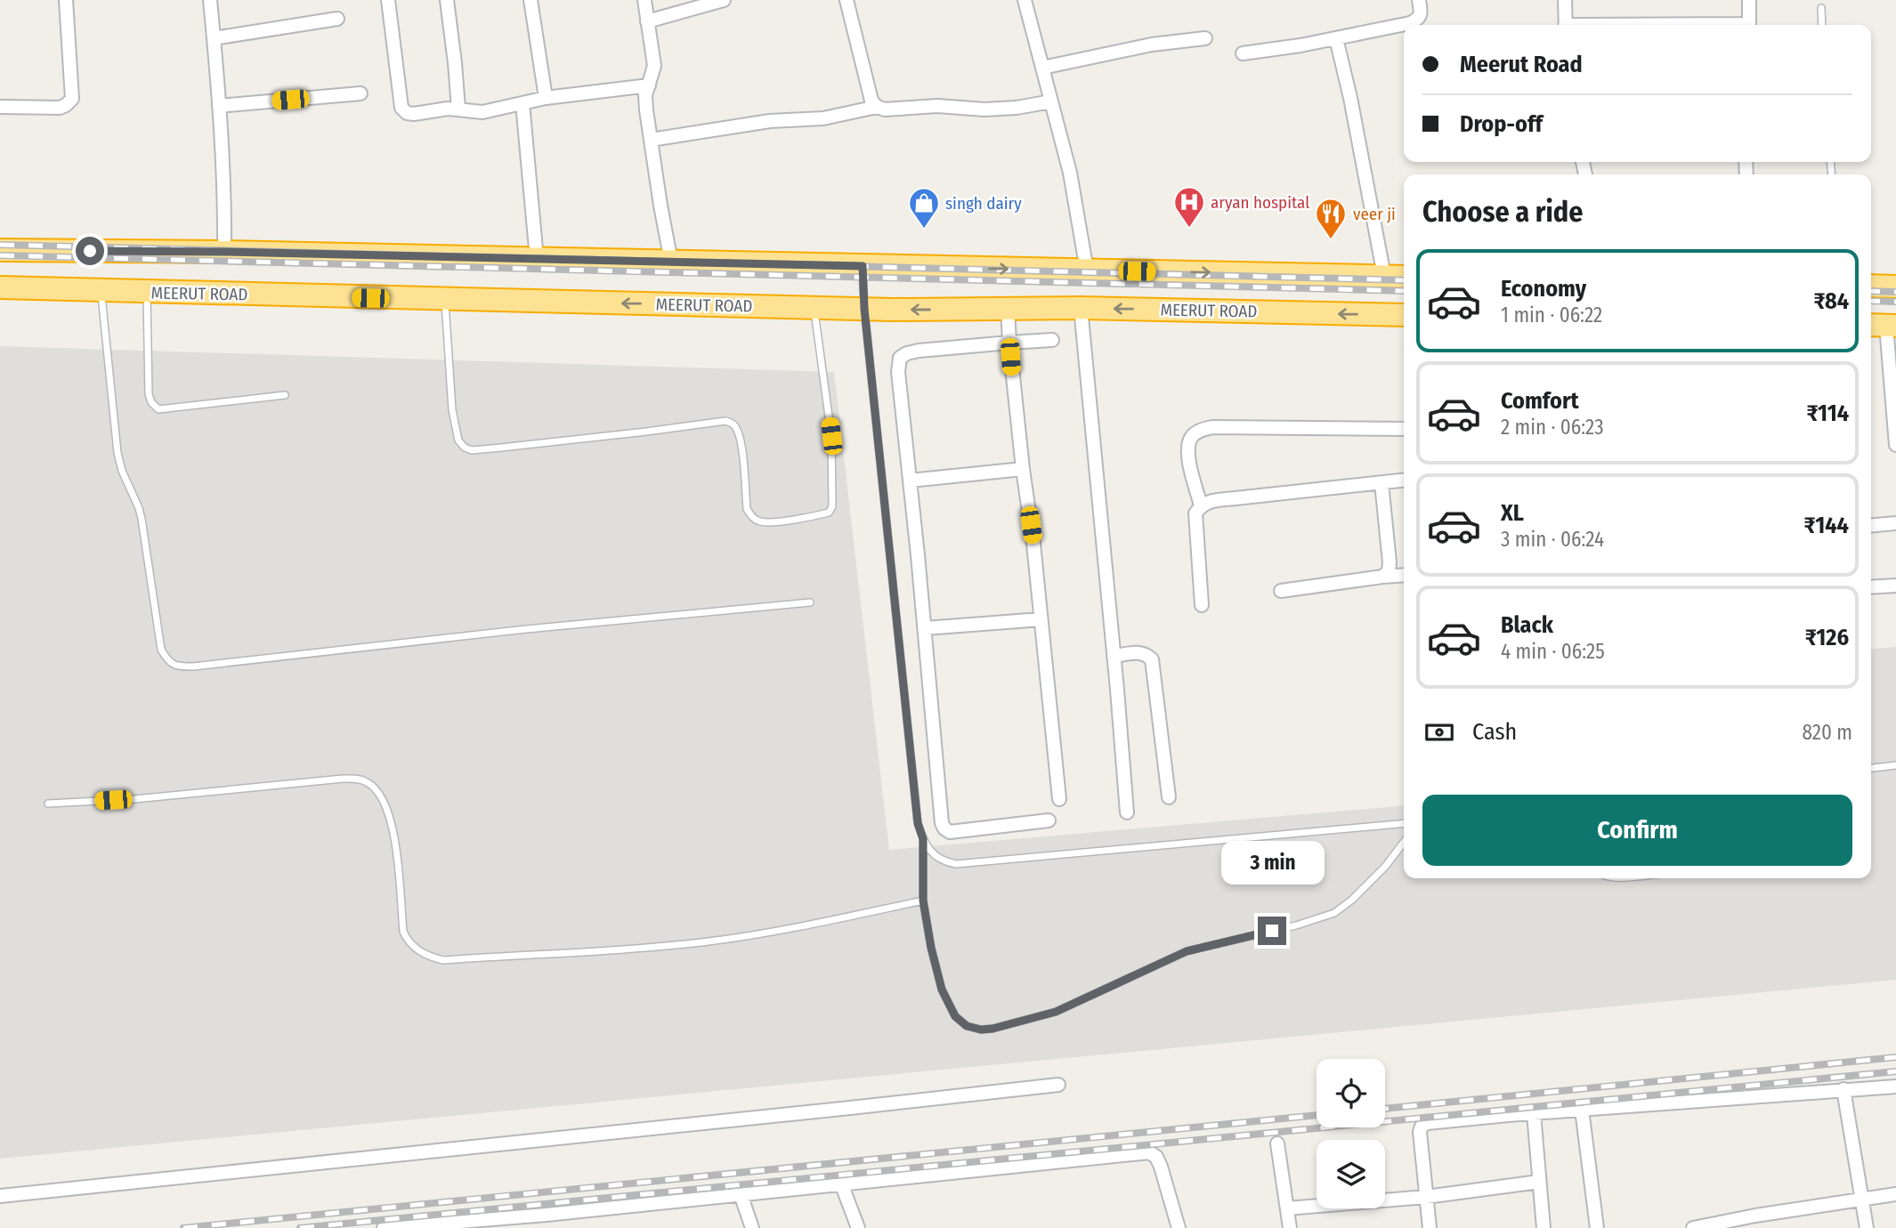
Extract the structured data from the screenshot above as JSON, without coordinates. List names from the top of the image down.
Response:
{
  "streets": {
    "highway": ["MEERUT ROAD"]
  },
  "places": {
    "hospital": ["aryan hospital"],
    "shop": ["singh dairy"],
    "restaurant": ["veer ji"]
  },
  "page": {
    "banner": ["Meerut Road", "Drop-off"],
    "heading": "Choose a ride",
    "list": [
      {
        "name": "Economy",
        "note": "1 min · 06:22",
        "value": "₹84"
      },
      {
        "name": "Comfort",
        "note": "2 min · 06:23",
        "value": "₹114"
      },
      {
        "name": "XL",
        "note": "3 min · 06:24",
        "value": "₹144"
      },
      {
        "name": "Black",
        "note": "4 min · 06:25",
        "value": "₹126"
      }
    ],
    "pay": ["Cash", "820 m"],
    "buttons": "Confirm",
    "bubble": "3 min"
  }
}
